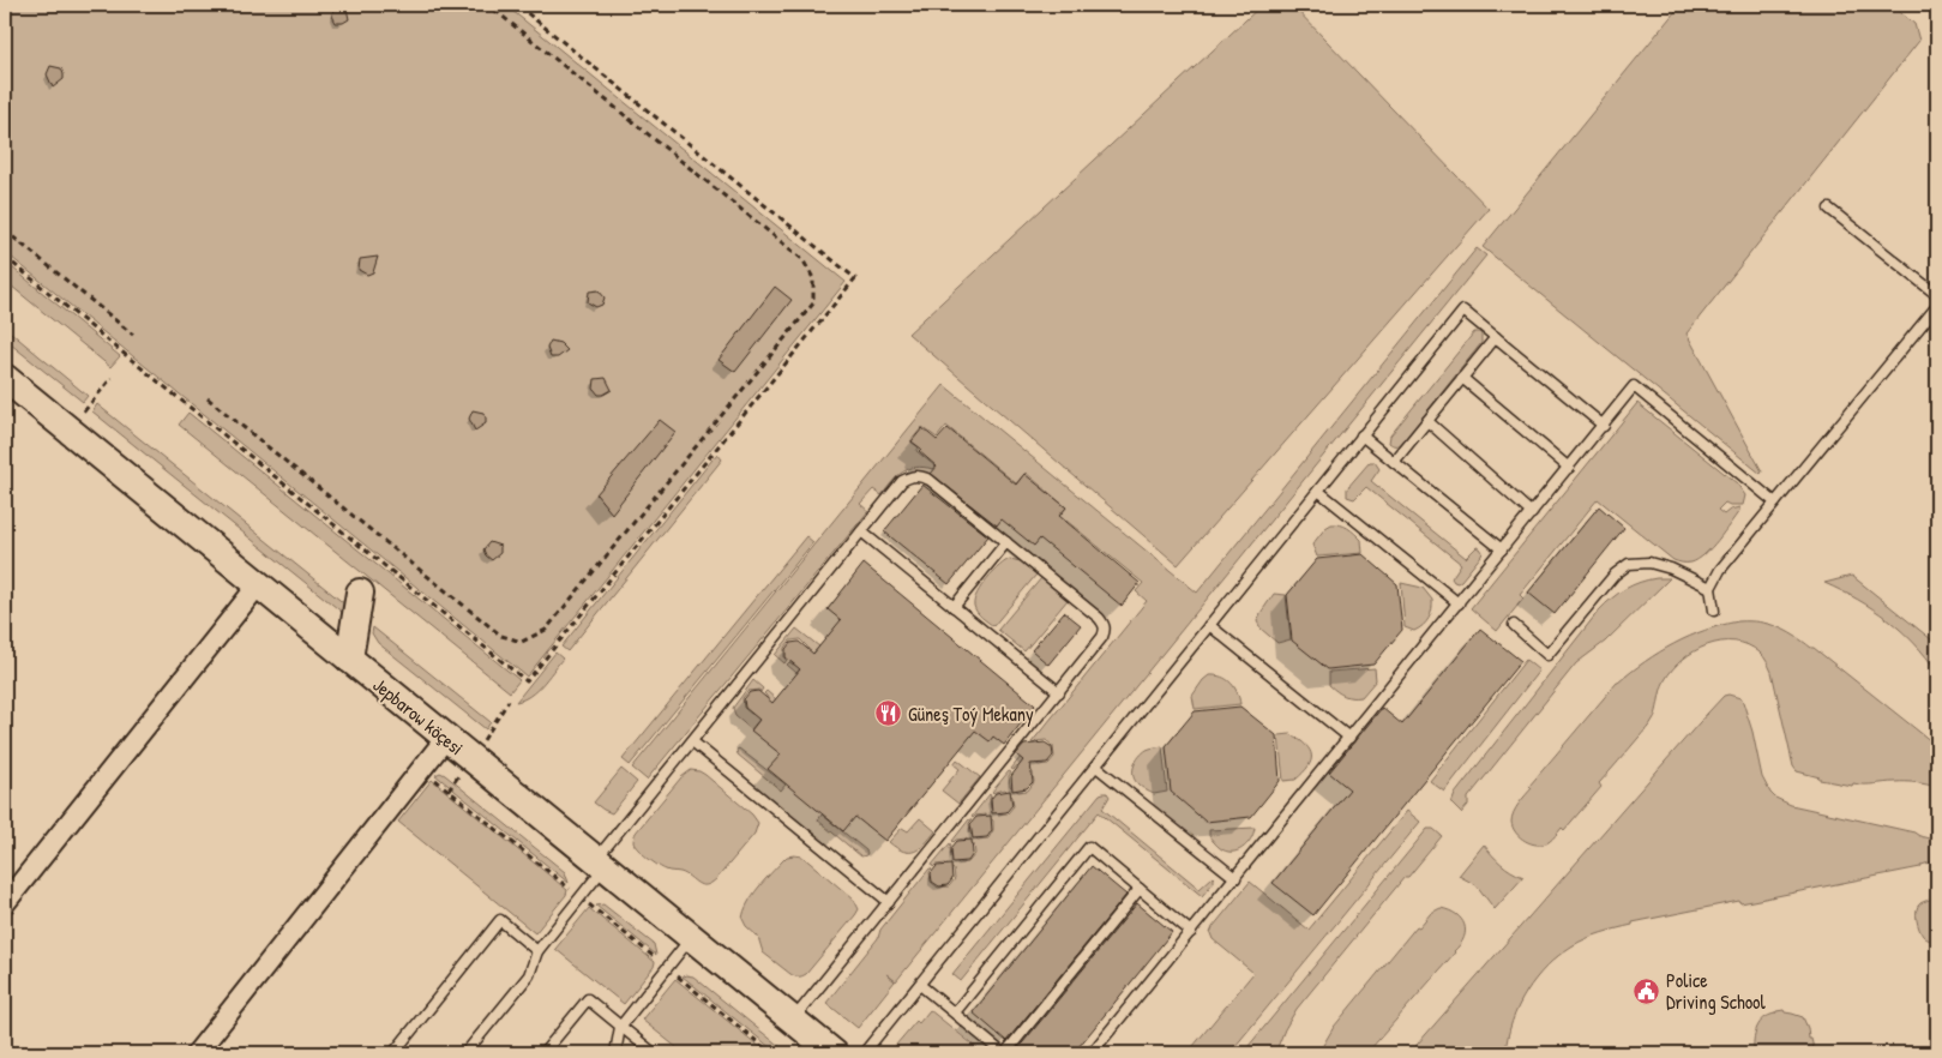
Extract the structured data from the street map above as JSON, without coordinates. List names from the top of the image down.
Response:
{
  "streets": {
    "street": ["Jepbarow köçesi"]
  },
  "places": {
    "restaurant": ["Güneş Toý Mekany"],
    "public building": ["Police Driving School"]
  }
}
